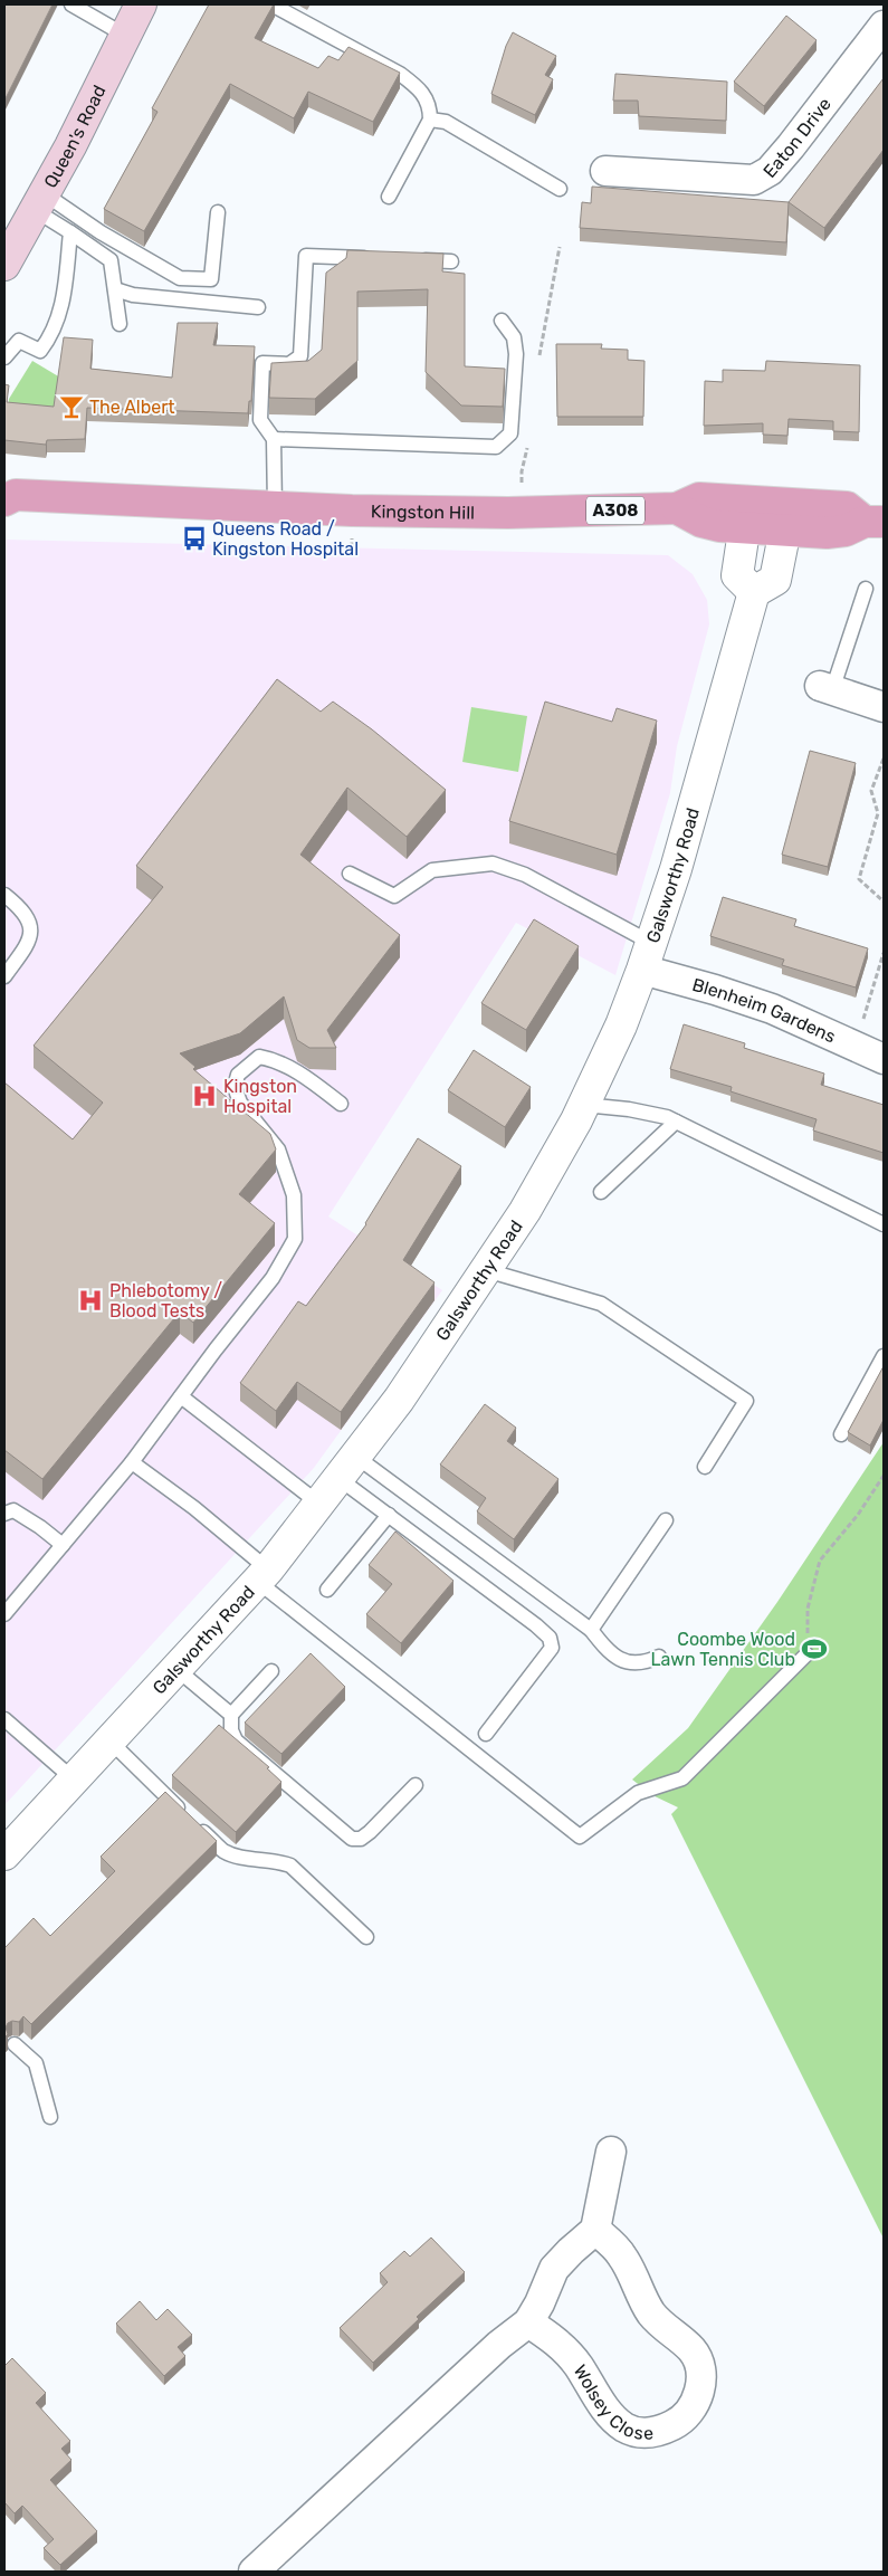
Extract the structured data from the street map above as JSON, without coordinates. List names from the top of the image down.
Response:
{
  "streets": {
    "main road": ["Queen's Road", "A308", "Kingston Hill"],
    "street": [
      "Eaton Drive",
      "Galsworthy Road",
      "Blenheim Gardens",
      "Wolsey Close"
    ]
  },
  "crossings": [
    ["Galsworthy Road", "Blenheim Gardens"]
  ],
  "places": {
    "bar": ["The Albert"],
    "bus stop": ["Queens Road / Kingston Hospital"],
    "hospital": ["Kingston Hospital", "Phlebotomy / Blood Tests"],
    "sports": ["Coombe Wood Lawn Tennis Club"]
  }
}
